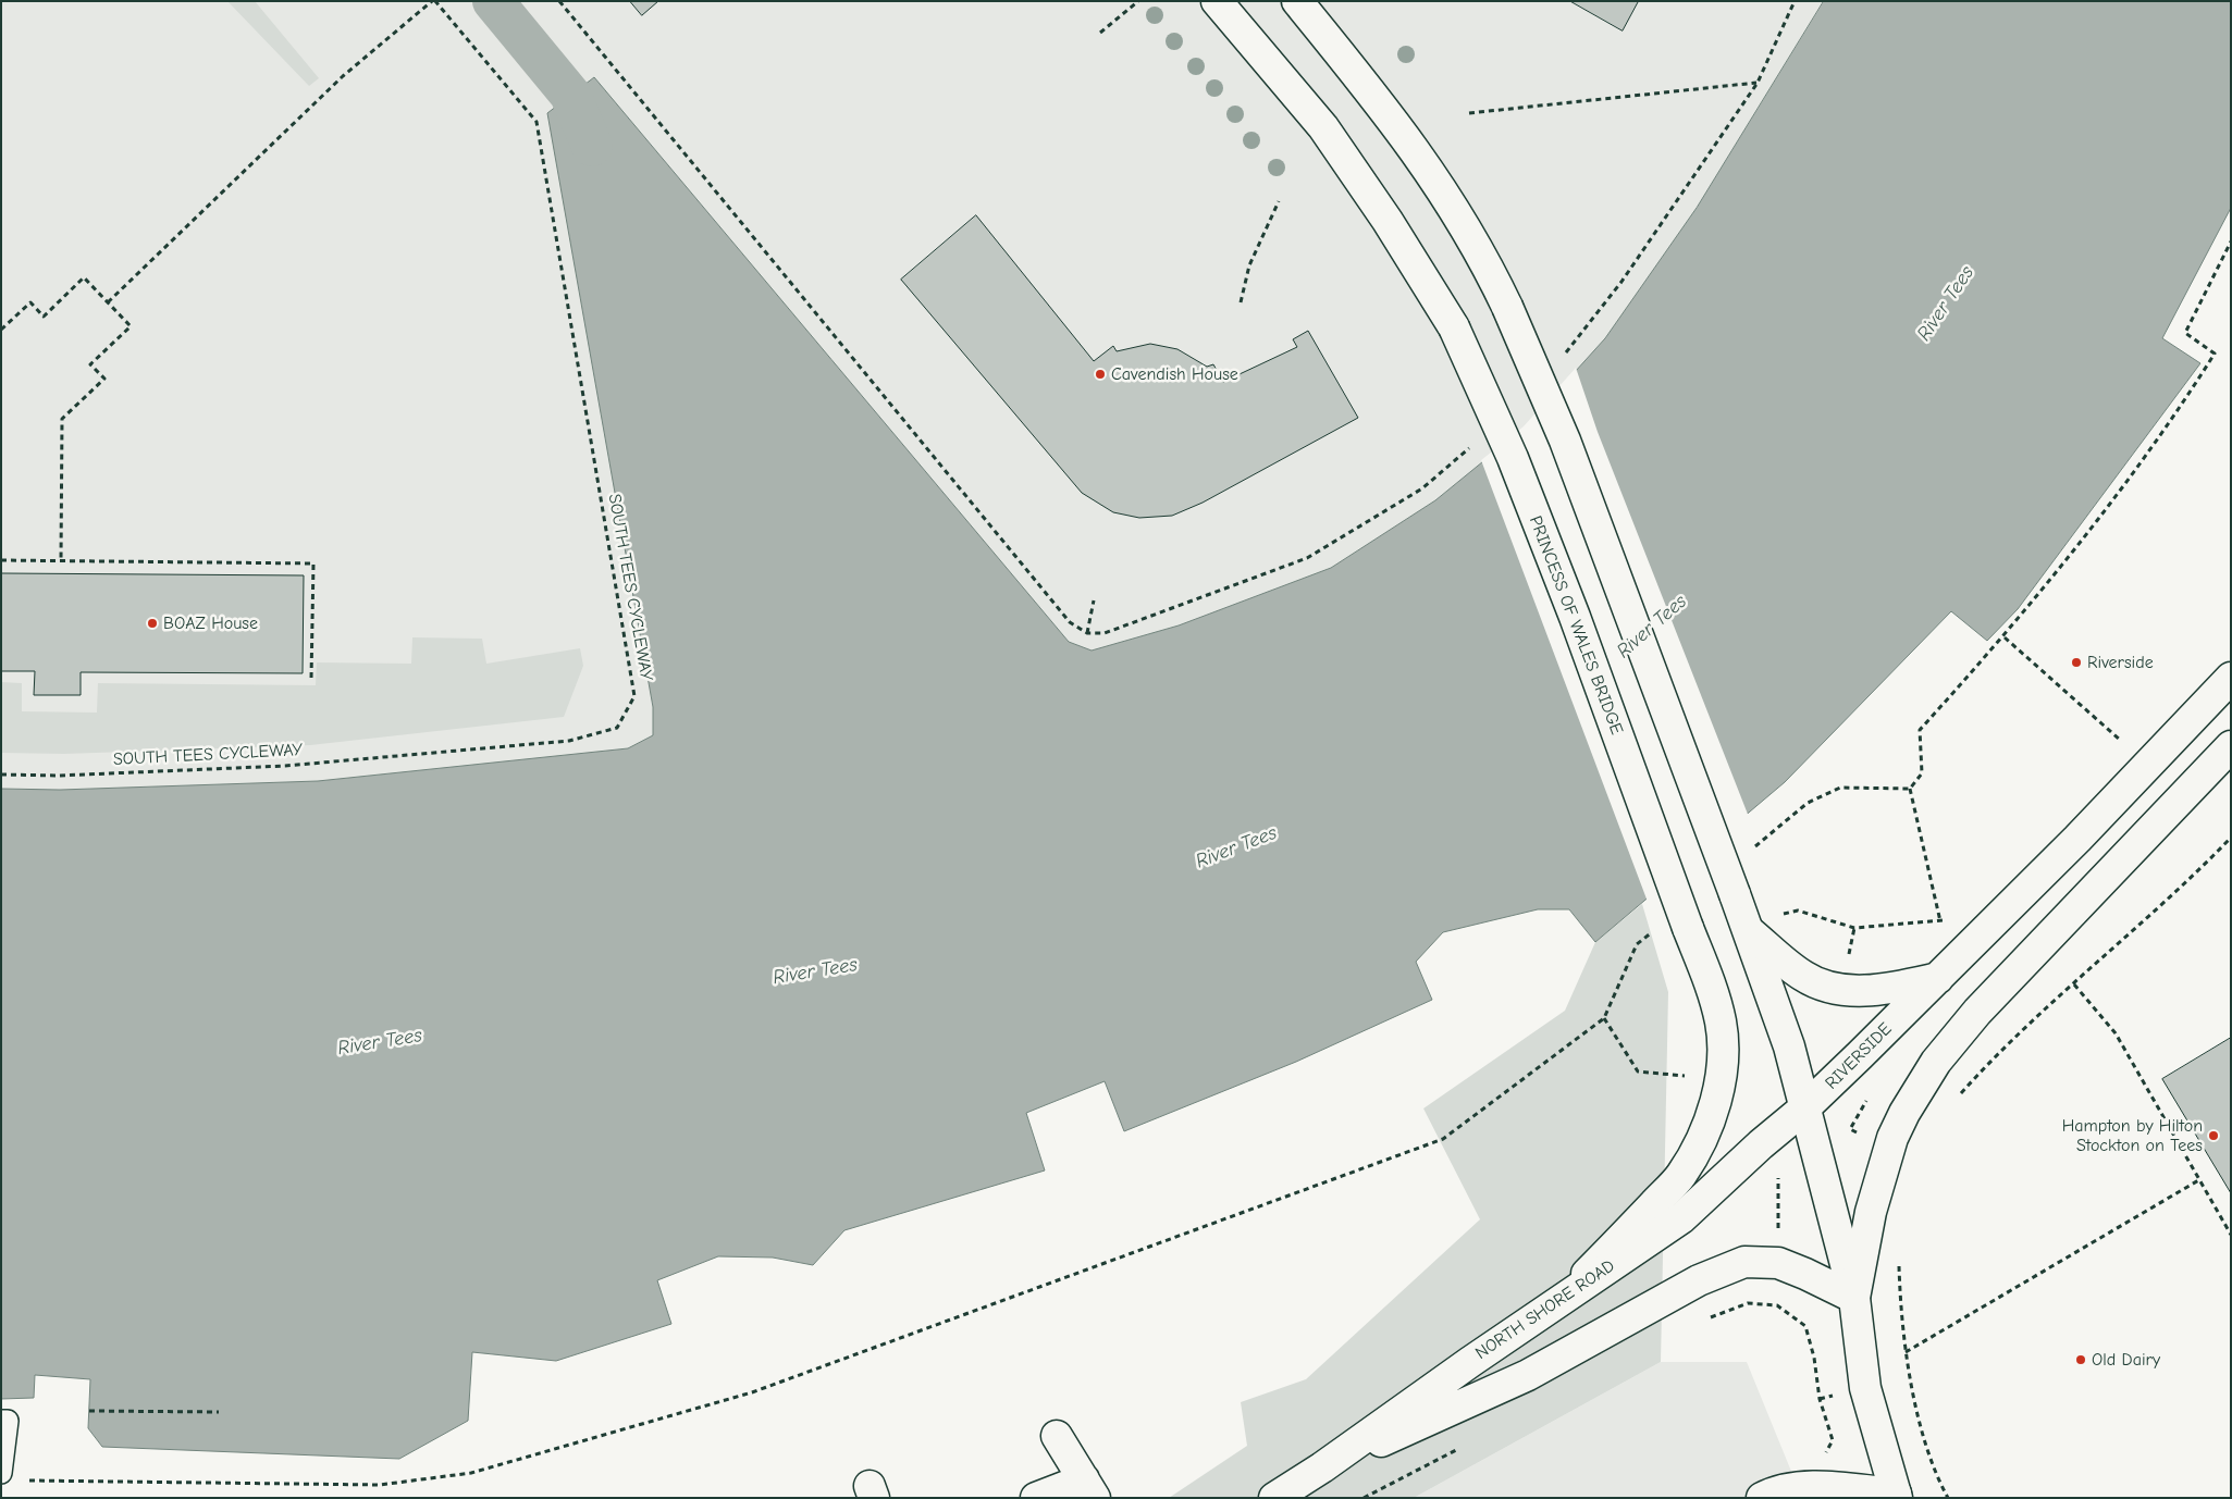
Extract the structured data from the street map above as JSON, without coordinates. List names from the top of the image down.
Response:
{
  "streets": {
    "street": ["PRINCESS OF WALES BRIDGE", "RIVERSIDE", "NORTH SHORE ROAD"],
    "path": ["SOUTH TEES CYCLEWAY"]
  },
  "crossings": [
    ["PRINCESS OF WALES BRIDGE", "NORTH SHORE ROAD"],
    ["RIVERSIDE", "NORTH SHORE ROAD"]
  ],
  "water": ["River Tees"],
  "places": [
    "Cavendish House",
    "BOAZ House",
    "Riverside",
    "Hampton by Hilton Stockton on Tees",
    "Old Dairy"
  ]
}
